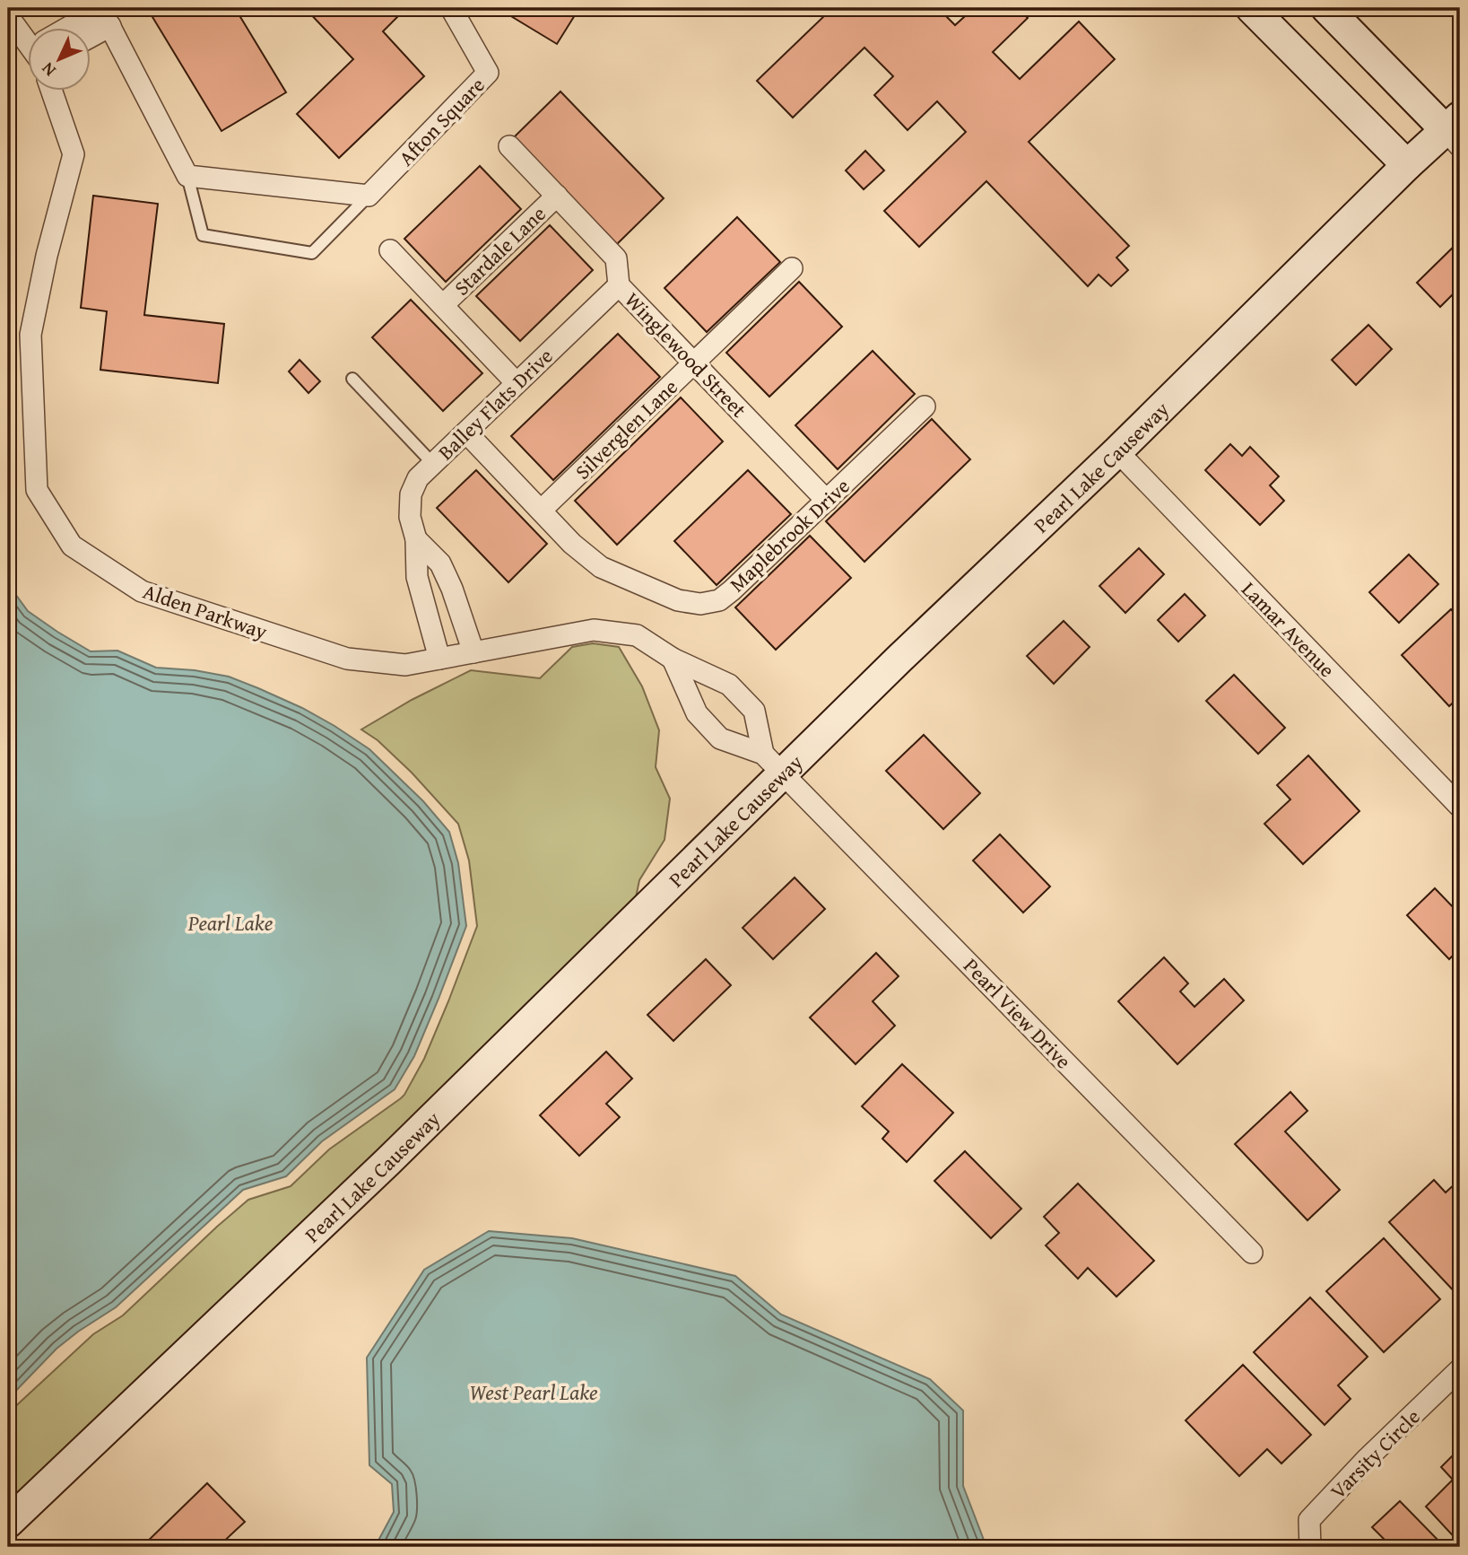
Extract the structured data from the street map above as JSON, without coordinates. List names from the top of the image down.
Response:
{
  "streets": {
    "street": [
      "Afton Square",
      "Stardale Lane",
      "Winglewood Street",
      "Balley Flats Drive",
      "Silverglen Lane",
      "Pearl Lake Causeway",
      "Maplebrook Drive",
      "Alden Parkway",
      "Lamar Avenue",
      "Pearl View Drive",
      "Varsity Circle"
    ]
  },
  "crossings": [
    ["Stardale Lane", "Winglewood Street"],
    ["Winglewood Street", "Balley Flats Drive"],
    ["Winglewood Street", "Silverglen Lane"],
    ["Winglewood Street", "Maplebrook Drive"],
    ["Balley Flats Drive", "Maplebrook Drive"],
    ["Balley Flats Drive", "Alden Parkway"],
    ["Silverglen Lane", "Maplebrook Drive"],
    ["Pearl Lake Causeway", "Alden Parkway"],
    ["Pearl Lake Causeway", "Lamar Avenue"],
    ["Pearl Lake Causeway", "Pearl View Drive"],
    ["Alden Parkway", "Pearl View Drive"]
  ],
  "water": ["Pearl Lake", "West Pearl Lake"],
  "north": "bottom left"
}
